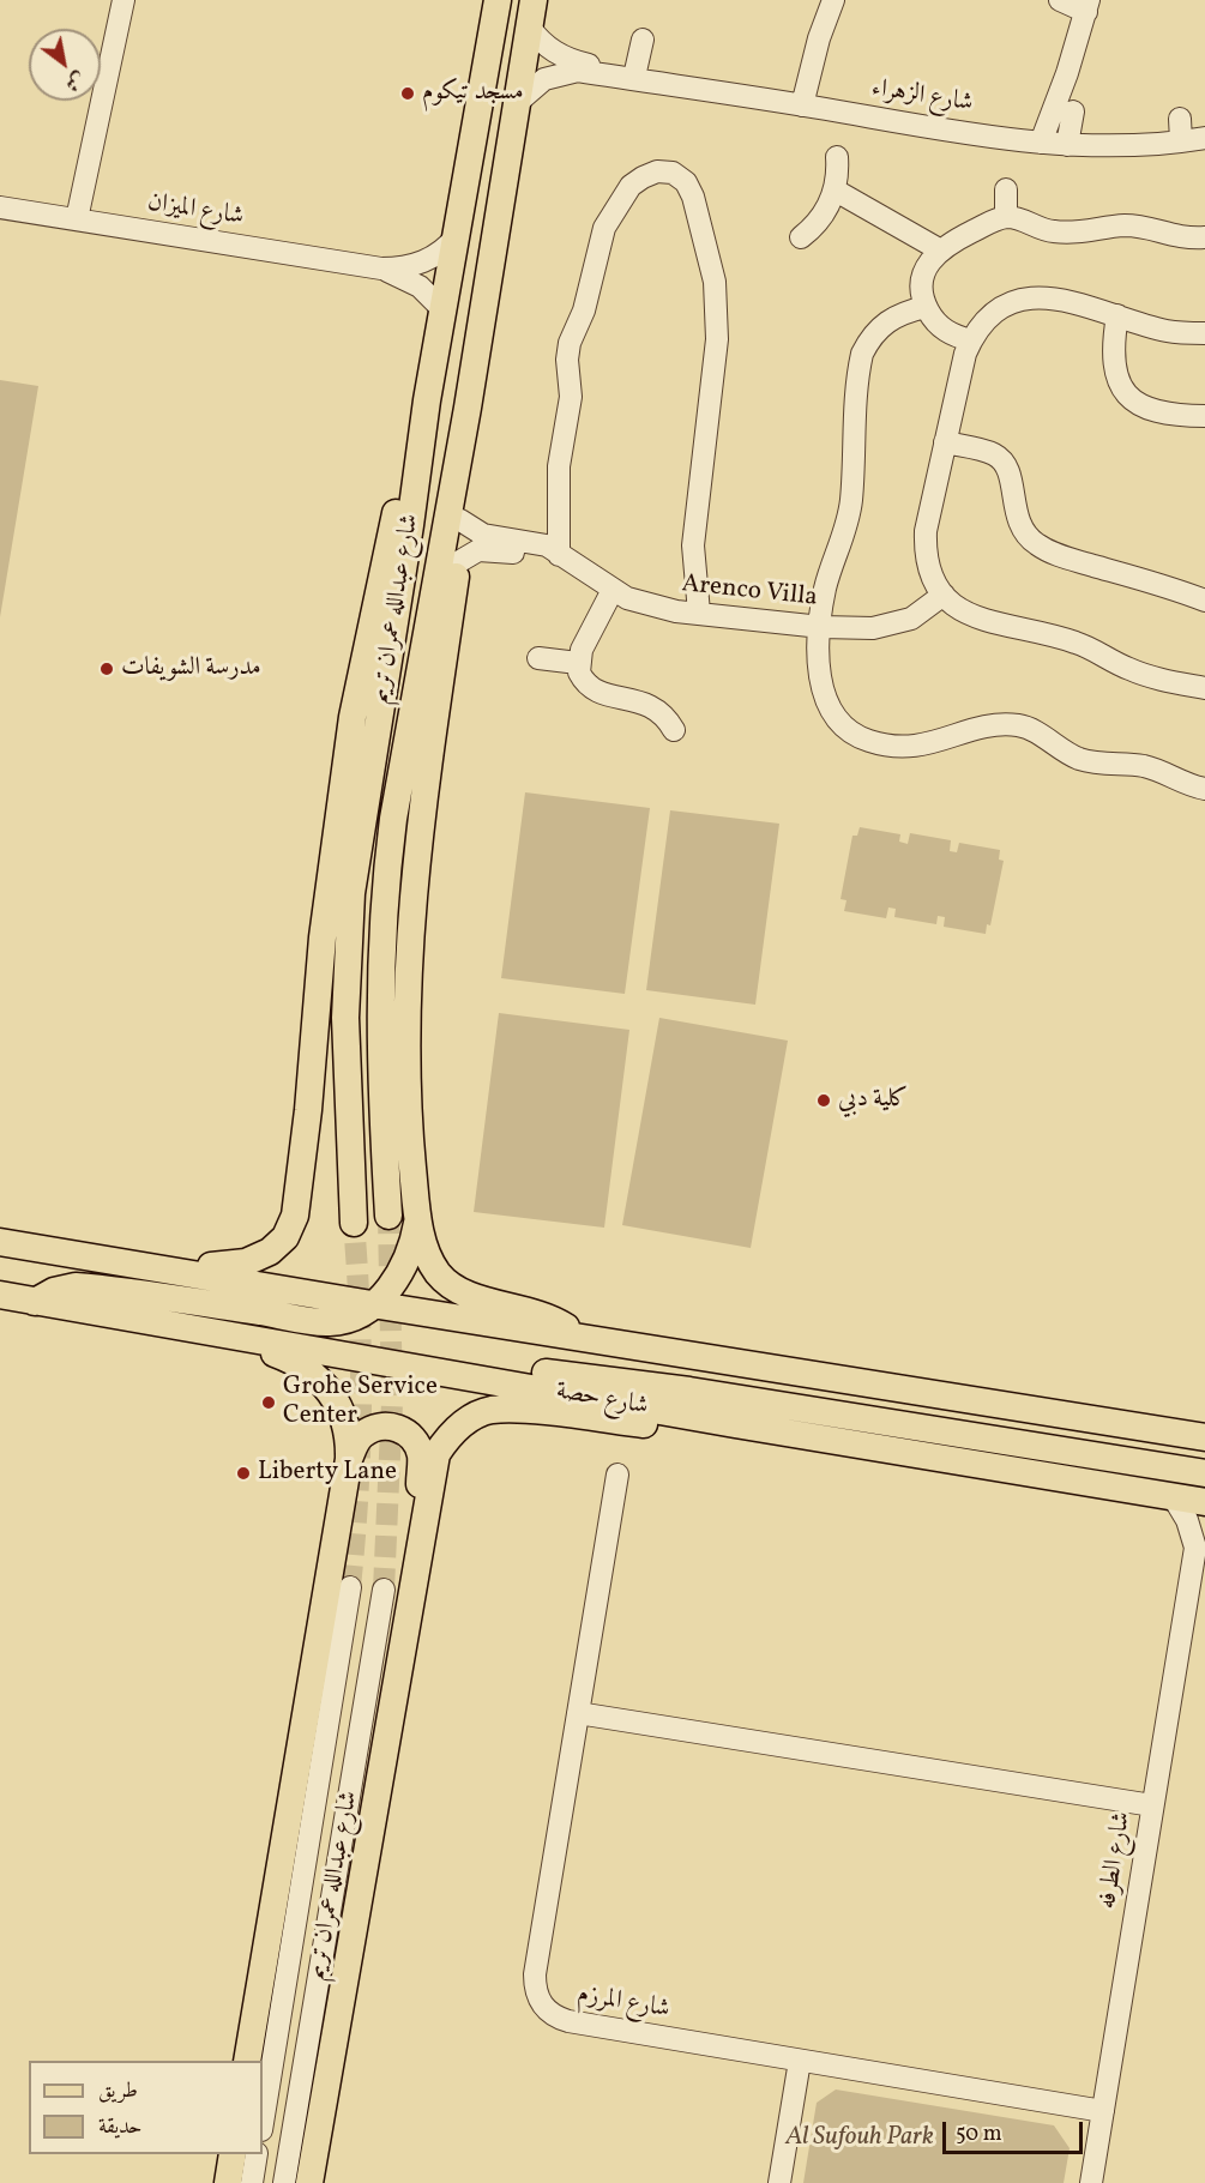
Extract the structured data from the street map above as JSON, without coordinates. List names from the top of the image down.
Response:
{
  "streets": {
    "main road": ["شارع عبدالله عمران تريم", "شارع حصة"],
    "street": [
      "شارع الزهراء",
      "شارع الميزان",
      "Arenco Villa",
      "شارع الطرفه",
      "شارع المرزم"
    ]
  },
  "crossings": [
    ["شارع الزهراء", "شارع عبدالله عمران تريم"],
    ["شارع الميزان", "شارع عبدالله عمران تريم"],
    ["شارع حصة", "شارع الطرفه"],
    ["شارع الطرفه", "شارع المرزم"]
  ],
  "parks": ["Al Sufouh Park"],
  "places": [
    "مسجد تيكوم",
    "مدرسة الشويفات",
    "كلية دبي",
    "Grohe Service Center",
    "Liberty Lane"
  ],
  "legend": ["طريق", "حديقة"],
  "scale_bar": "50 m",
  "north": "bottom right"
}
